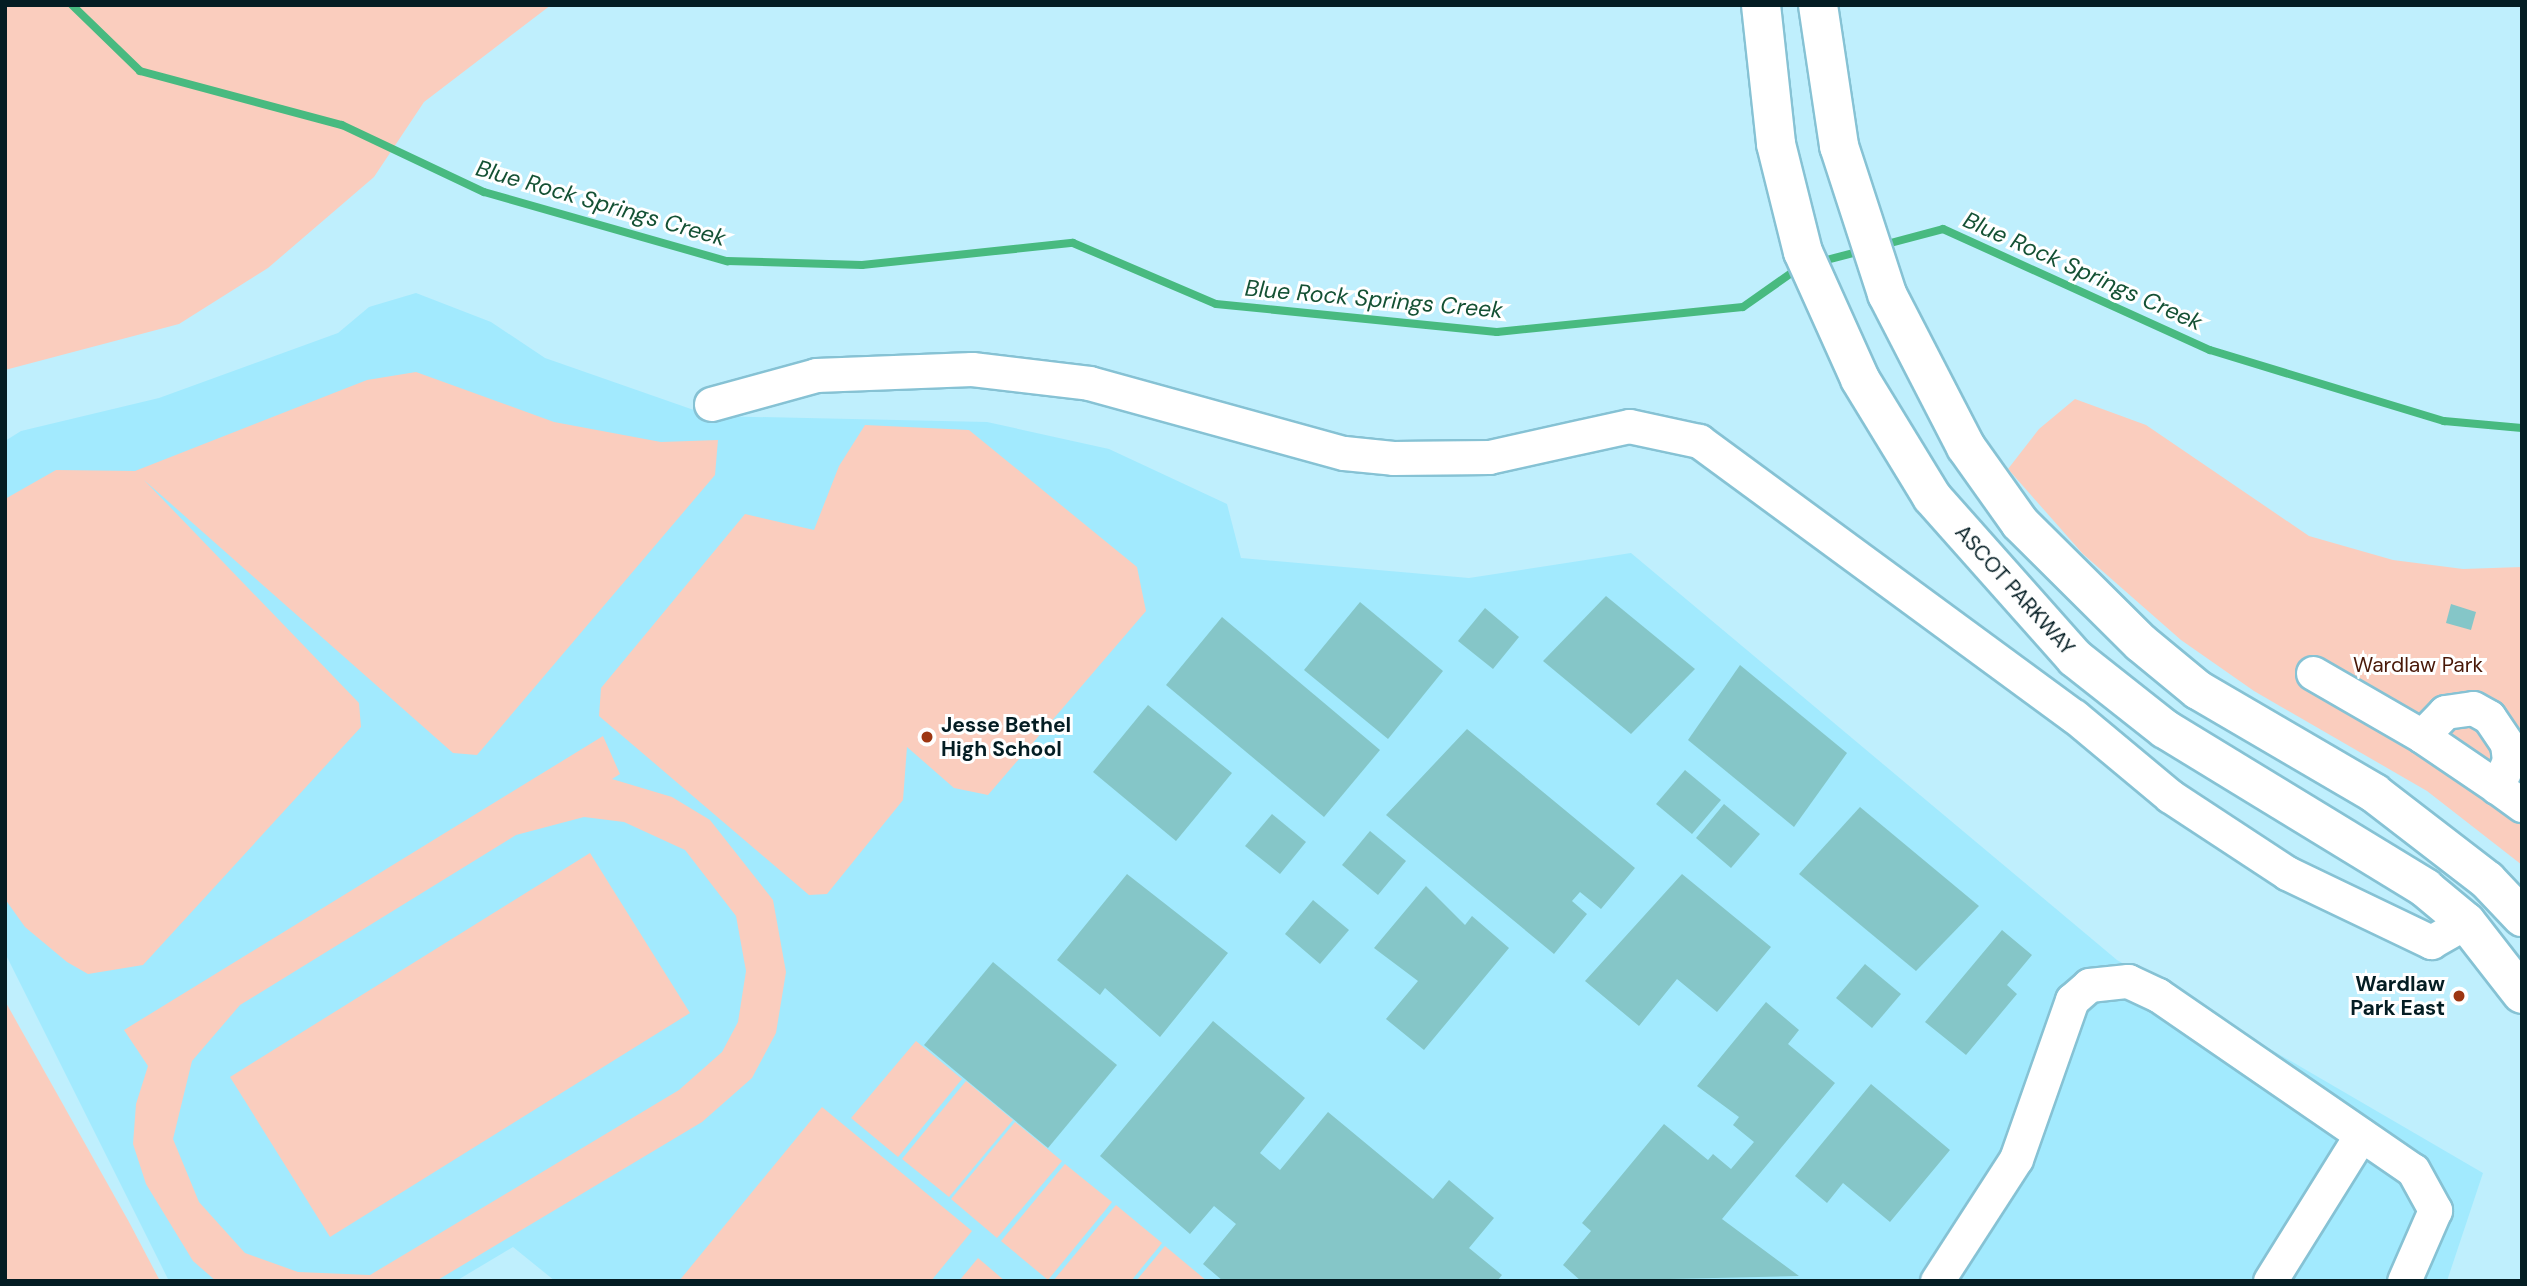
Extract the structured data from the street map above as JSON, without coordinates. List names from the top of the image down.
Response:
{
  "streets": {
    "main road": ["ASCOT PARKWAY"]
  },
  "water": ["Blue Rock Springs Creek"],
  "parks": ["Wardlaw Park"],
  "places": ["Jesse Bethel High School", "Wardlaw Park East"]
}
